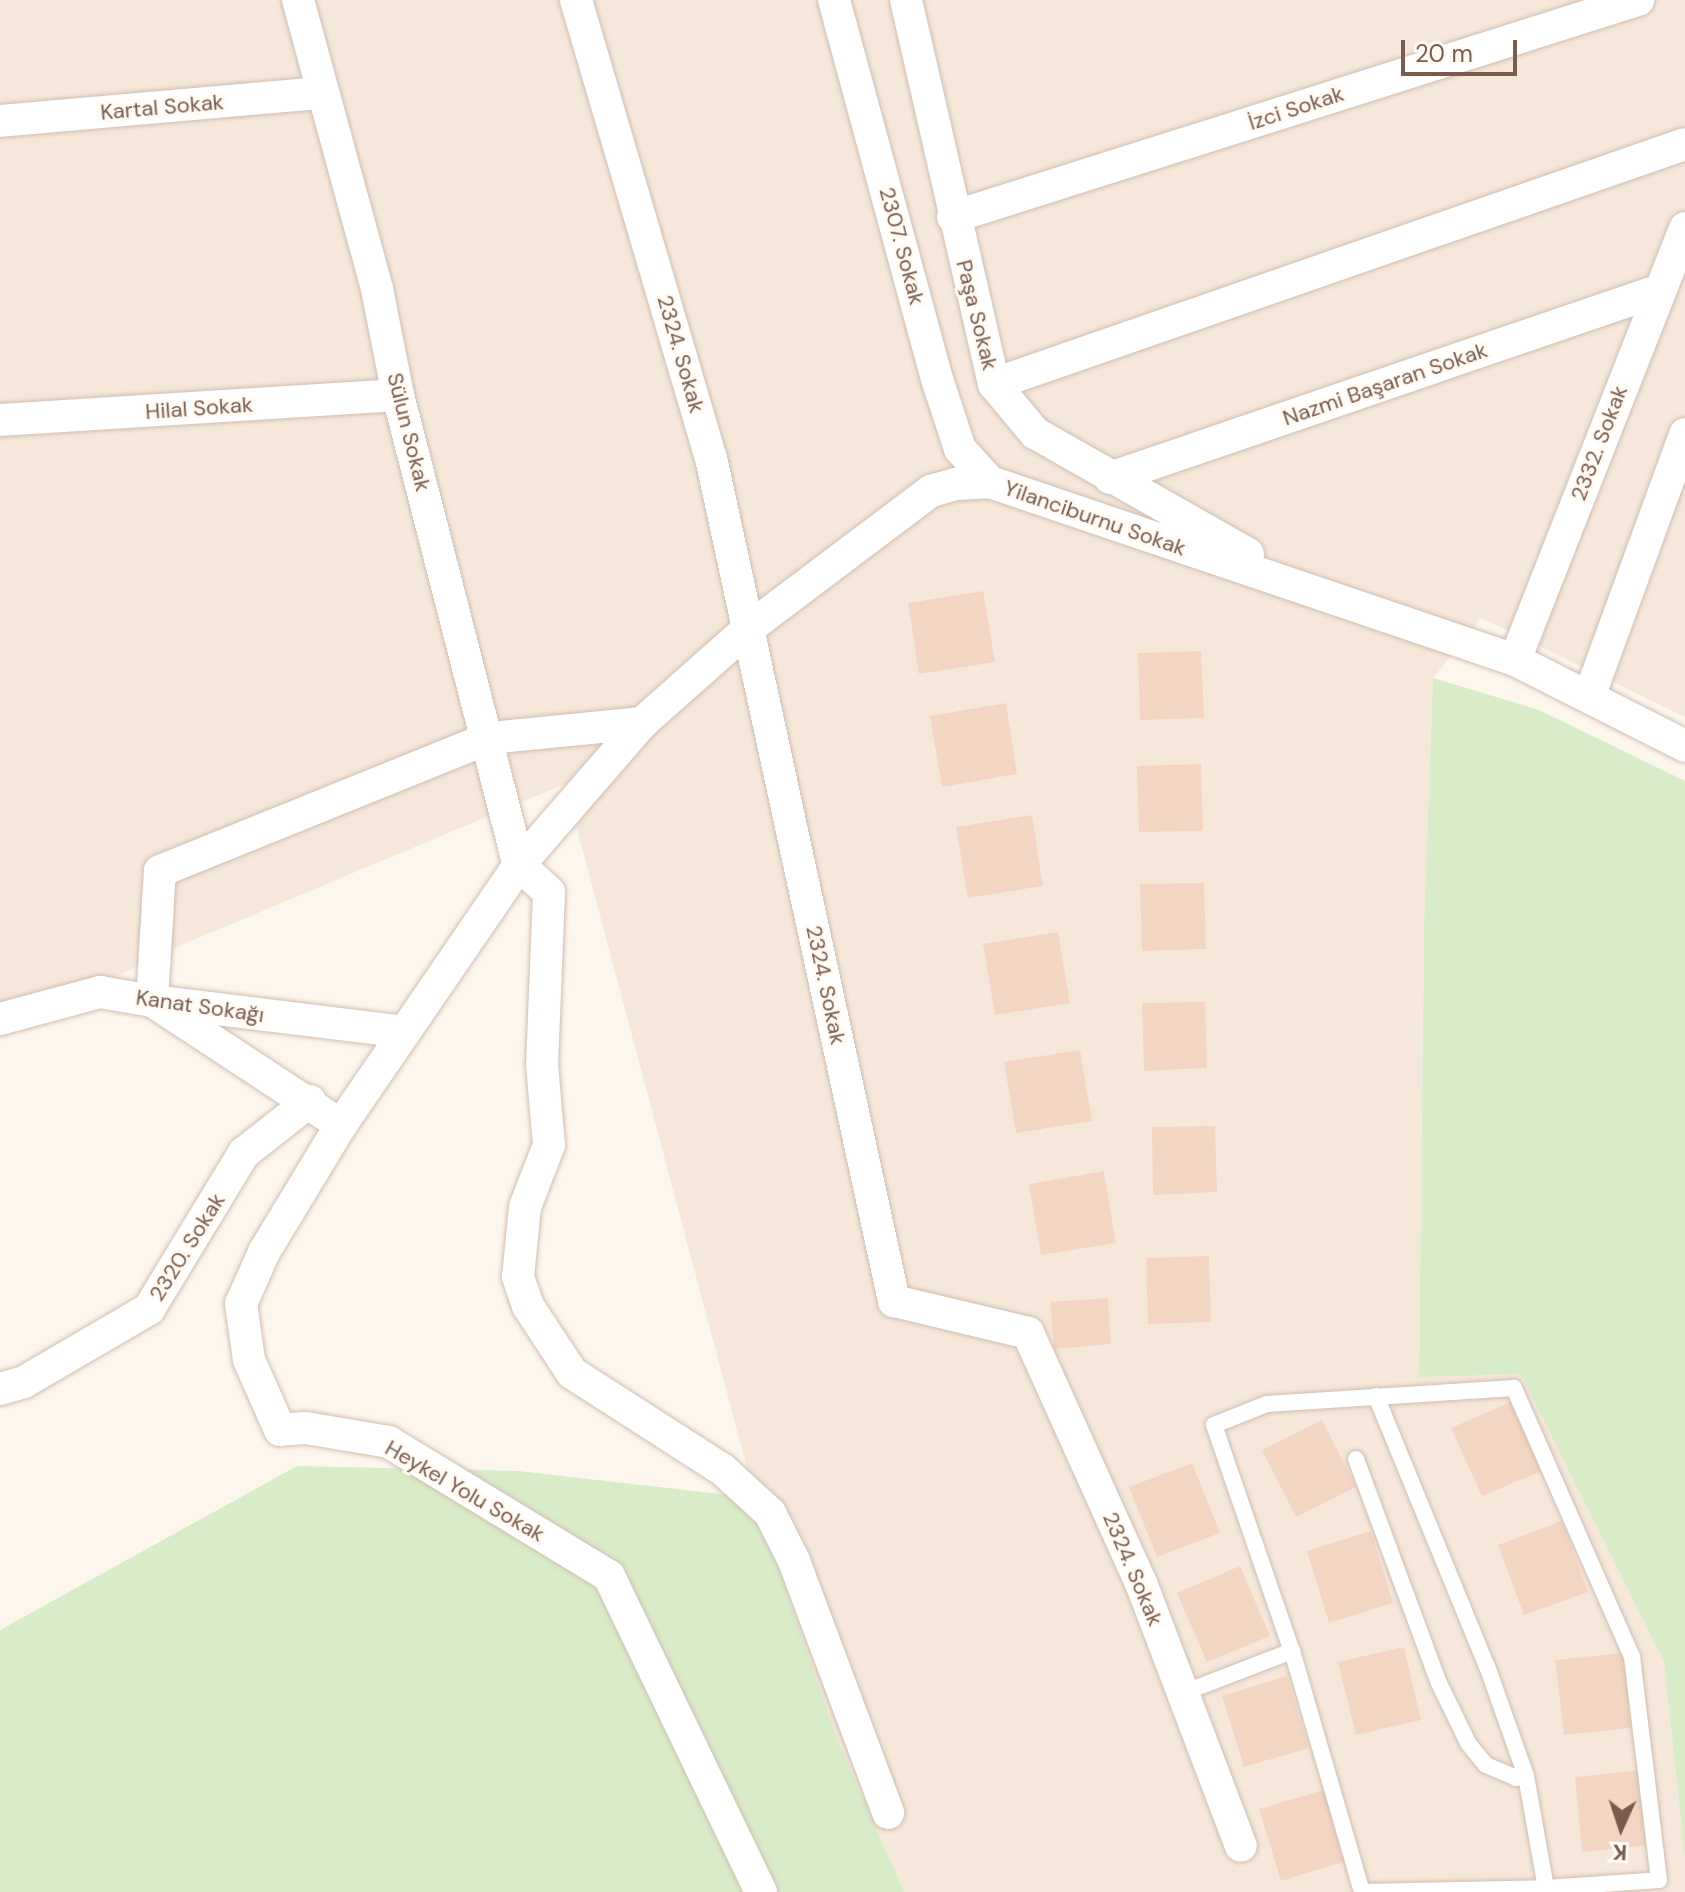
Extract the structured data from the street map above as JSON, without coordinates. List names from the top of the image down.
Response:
{
  "streets": {
    "street": [
      "Kartal Sokak",
      "İzci Sokak",
      "2307. Sokak",
      "Paşa Sokak",
      "2324. Sokak",
      "Nazmi Başaran Sokak",
      "Hilal Sokak",
      "Sülun Sokak",
      "2332. Sokak",
      "Yilanciburnu Sokak",
      "Kanat Sokağı",
      "2320. Sokak",
      "Heykel Yolu Sokak"
    ]
  },
  "crossings": [
    ["Kartal Sokak", "Sülun Sokak"],
    ["İzci Sokak", "Paşa Sokak"],
    ["2307. Sokak", "Yilanciburnu Sokak"],
    ["Paşa Sokak", "Nazmi Başaran Sokak"],
    ["Paşa Sokak", "Yilanciburnu Sokak"],
    ["2324. Sokak", "Yilanciburnu Sokak"],
    ["Nazmi Başaran Sokak", "2332. Sokak"],
    ["Hilal Sokak", "Sülun Sokak"],
    ["Sülun Sokak", "Yilanciburnu Sokak"],
    ["Sülun Sokak", "Heykel Yolu Sokak"],
    ["2332. Sokak", "Yilanciburnu Sokak"],
    ["Yilanciburnu Sokak", "Heykel Yolu Sokak"],
    ["Kanat Sokağı", "Heykel Yolu Sokak"]
  ],
  "scale_bar": "20 m",
  "north": "bottom"
}
